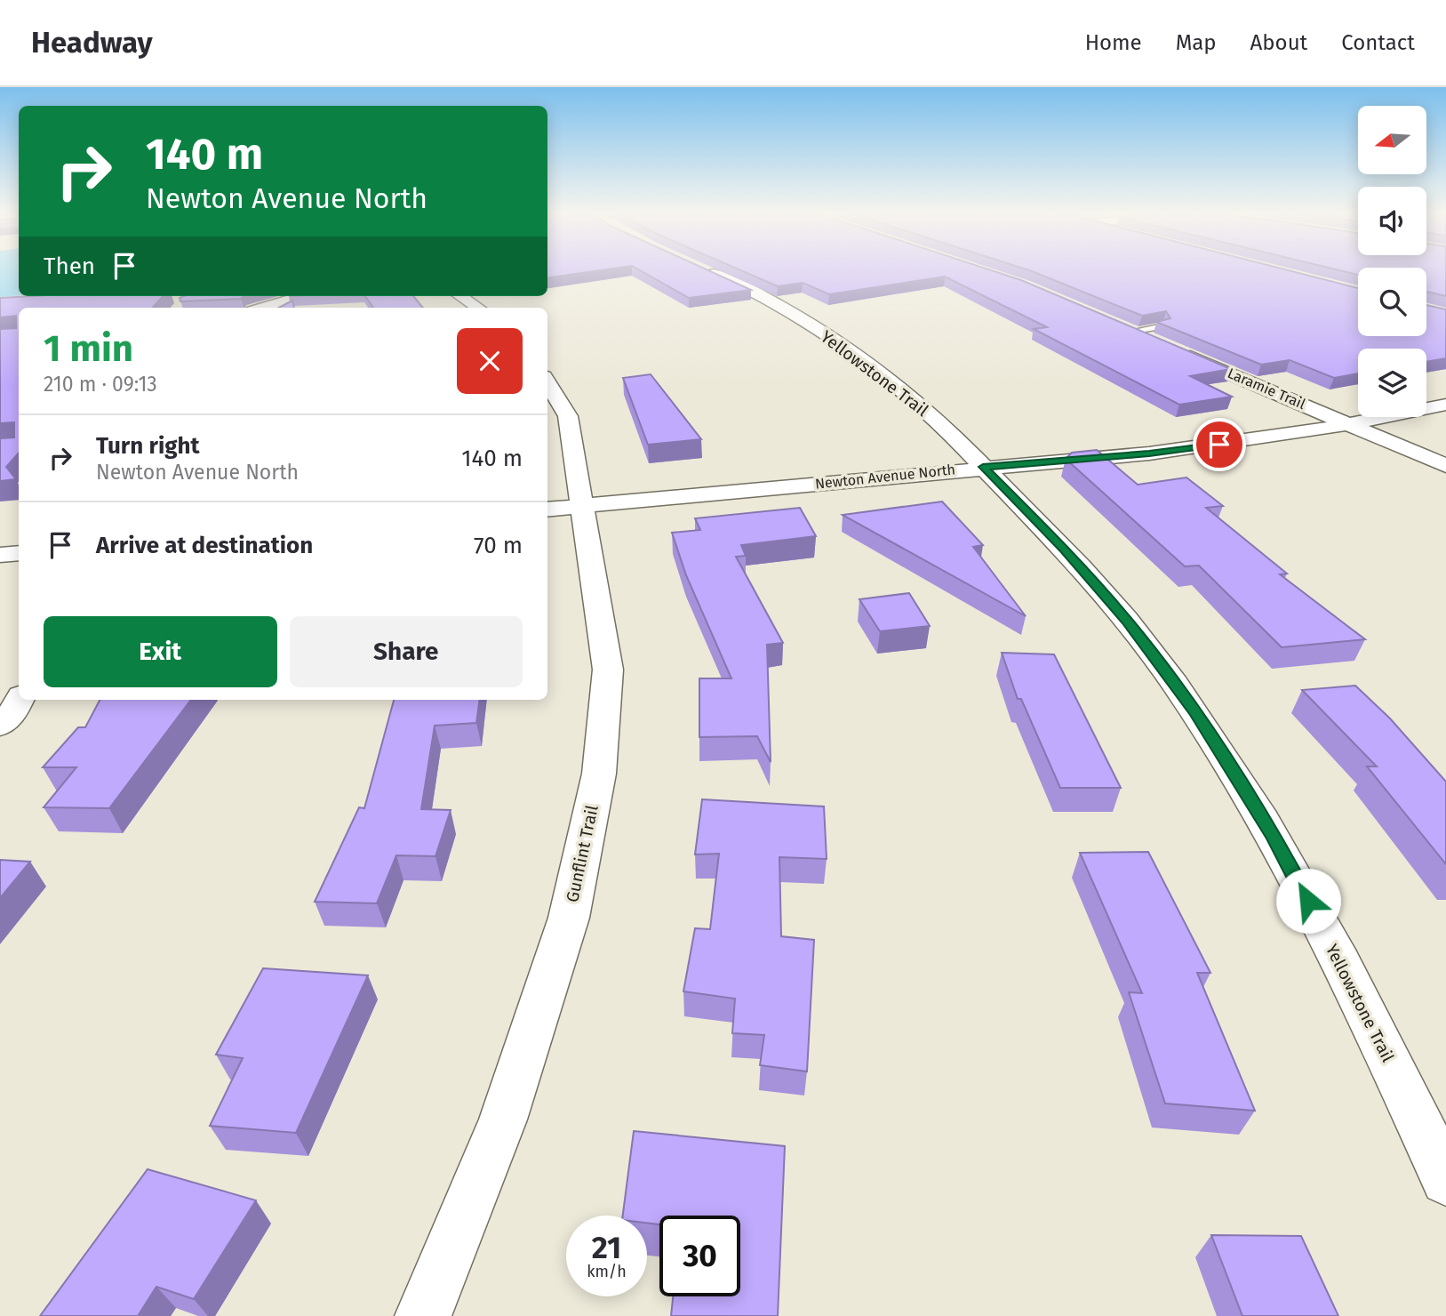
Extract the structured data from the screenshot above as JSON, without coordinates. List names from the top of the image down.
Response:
{
  "streets": {
    "street": [
      "Yellowstone Trail",
      "Laramie Trail",
      "Newton Avenue North",
      "Gunflint Trail"
    ]
  },
  "crossings": [
    ["Yellowstone Trail", "Newton Avenue North"],
    ["Laramie Trail", "Newton Avenue North"],
    ["Newton Avenue North", "Gunflint Trail"]
  ],
  "north": "left",
  "page": {
    "header": "Headway",
    "nav": [
      "Home",
      "Map",
      "About",
      "Contact"
    ],
    "turn": ["140 m", "Newton Avenue North"],
    "then": "Then",
    "heading": ["1 min", "210 m · 09:13"],
    "list": [
      {
        "name": "Turn right",
        "note": "Newton Avenue North",
        "value": "140 m"
      },
      {
        "name": "Arrive at destination",
        "value": "70 m"
      }
    ],
    "buttons": ["Exit", "Share"],
    "speed": "21 km/h",
    "limit": "30"
  }
}
